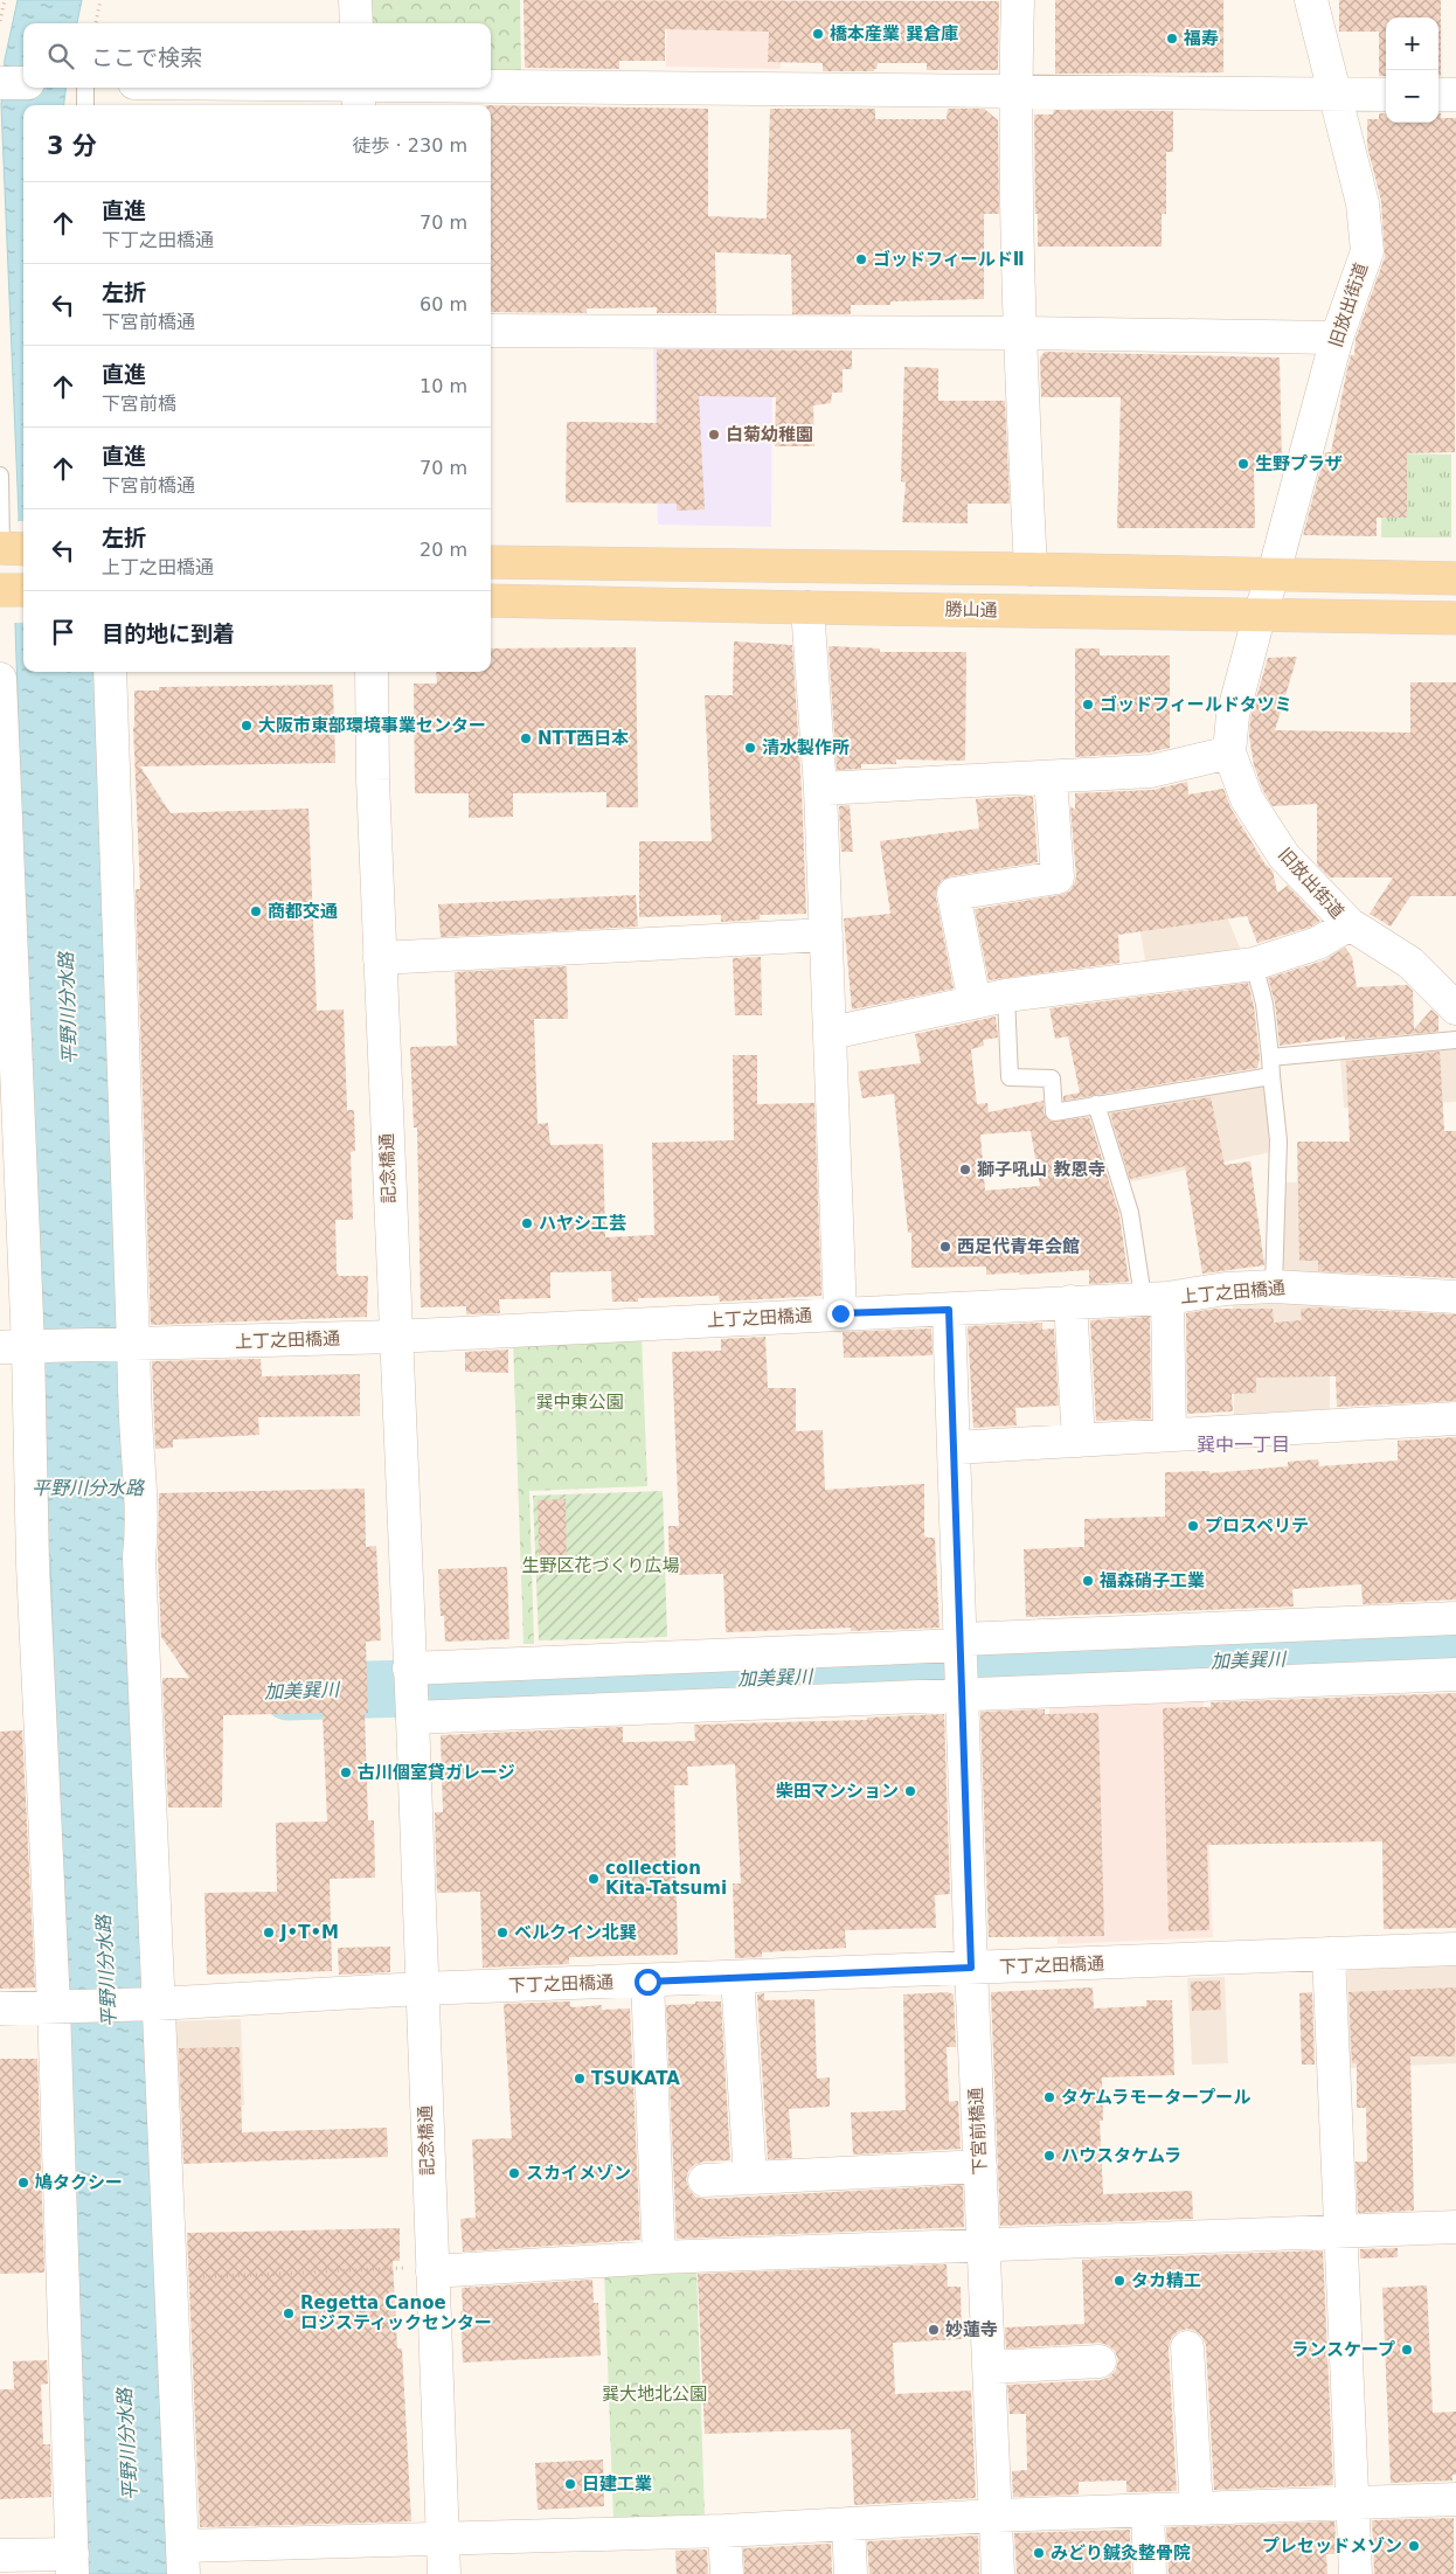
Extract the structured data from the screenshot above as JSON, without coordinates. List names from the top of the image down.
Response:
{
  "streets": {
    "main road": ["勝山通"],
    "street": [
      "旧放出街道",
      "記念橋通",
      "上丁之田橋通",
      "下丁之田橋通",
      "下宮前橋通"
    ]
  },
  "crossings": [
    ["旧放出街道", "勝山通"],
    ["記念橋通", "上丁之田橋通"],
    ["記念橋通", "下丁之田橋通"],
    ["下丁之田橋通", "下宮前橋通"]
  ],
  "districts": ["巽中一丁目"],
  "water": ["平野川分水路", "加美巽川"],
  "parks": ["巽中東公園", "生野区花づくり広場", "巽大地北公園"],
  "places": [
    "橋本産業 巽倉庫",
    "福寿",
    "ゴッドフィールドⅡ",
    "白菊幼稚園",
    "生野プラザ",
    "ゴッドフィールドタツミ",
    "大阪市東部環境事業センター",
    "NTT西日本",
    "清水製作所",
    "商都交通",
    "獅子吼山 教恩寺",
    "ハヤシ工芸",
    "西足代青年会館",
    "プロスペリテ",
    "福森硝子工業",
    "古川個室貸ガレージ",
    "柴田マンション",
    "collection Kita-Tatsumi",
    "J•T•M",
    "ベルクイン北巽",
    "TSUKATA",
    "タケムラモータープール",
    "ハウスタケムラ",
    "スカイメゾン",
    "鳩タクシー",
    "タカ精工",
    "Regetta Canoe ロジスティックセンター",
    "妙蓮寺",
    "ランスケープ",
    "日建工業",
    "プレセッドメゾン",
    "みどり鍼灸整骨院"
  ],
  "page": {
    "map_buttons": ["+", "−"],
    "search": "ここで検索",
    "heading": ["3 分", "徒歩 · 230 m"],
    "list": [
      ["直進", "下丁之田橋通", "70 m"],
      ["左折", "下宮前橋通", "60 m"],
      ["直進", "下宮前橋", "10 m"],
      ["直進", "下宮前橋通", "70 m"],
      ["左折", "上丁之田橋通", "20 m"],
      "目的地に到着"
    ]
  }
}
